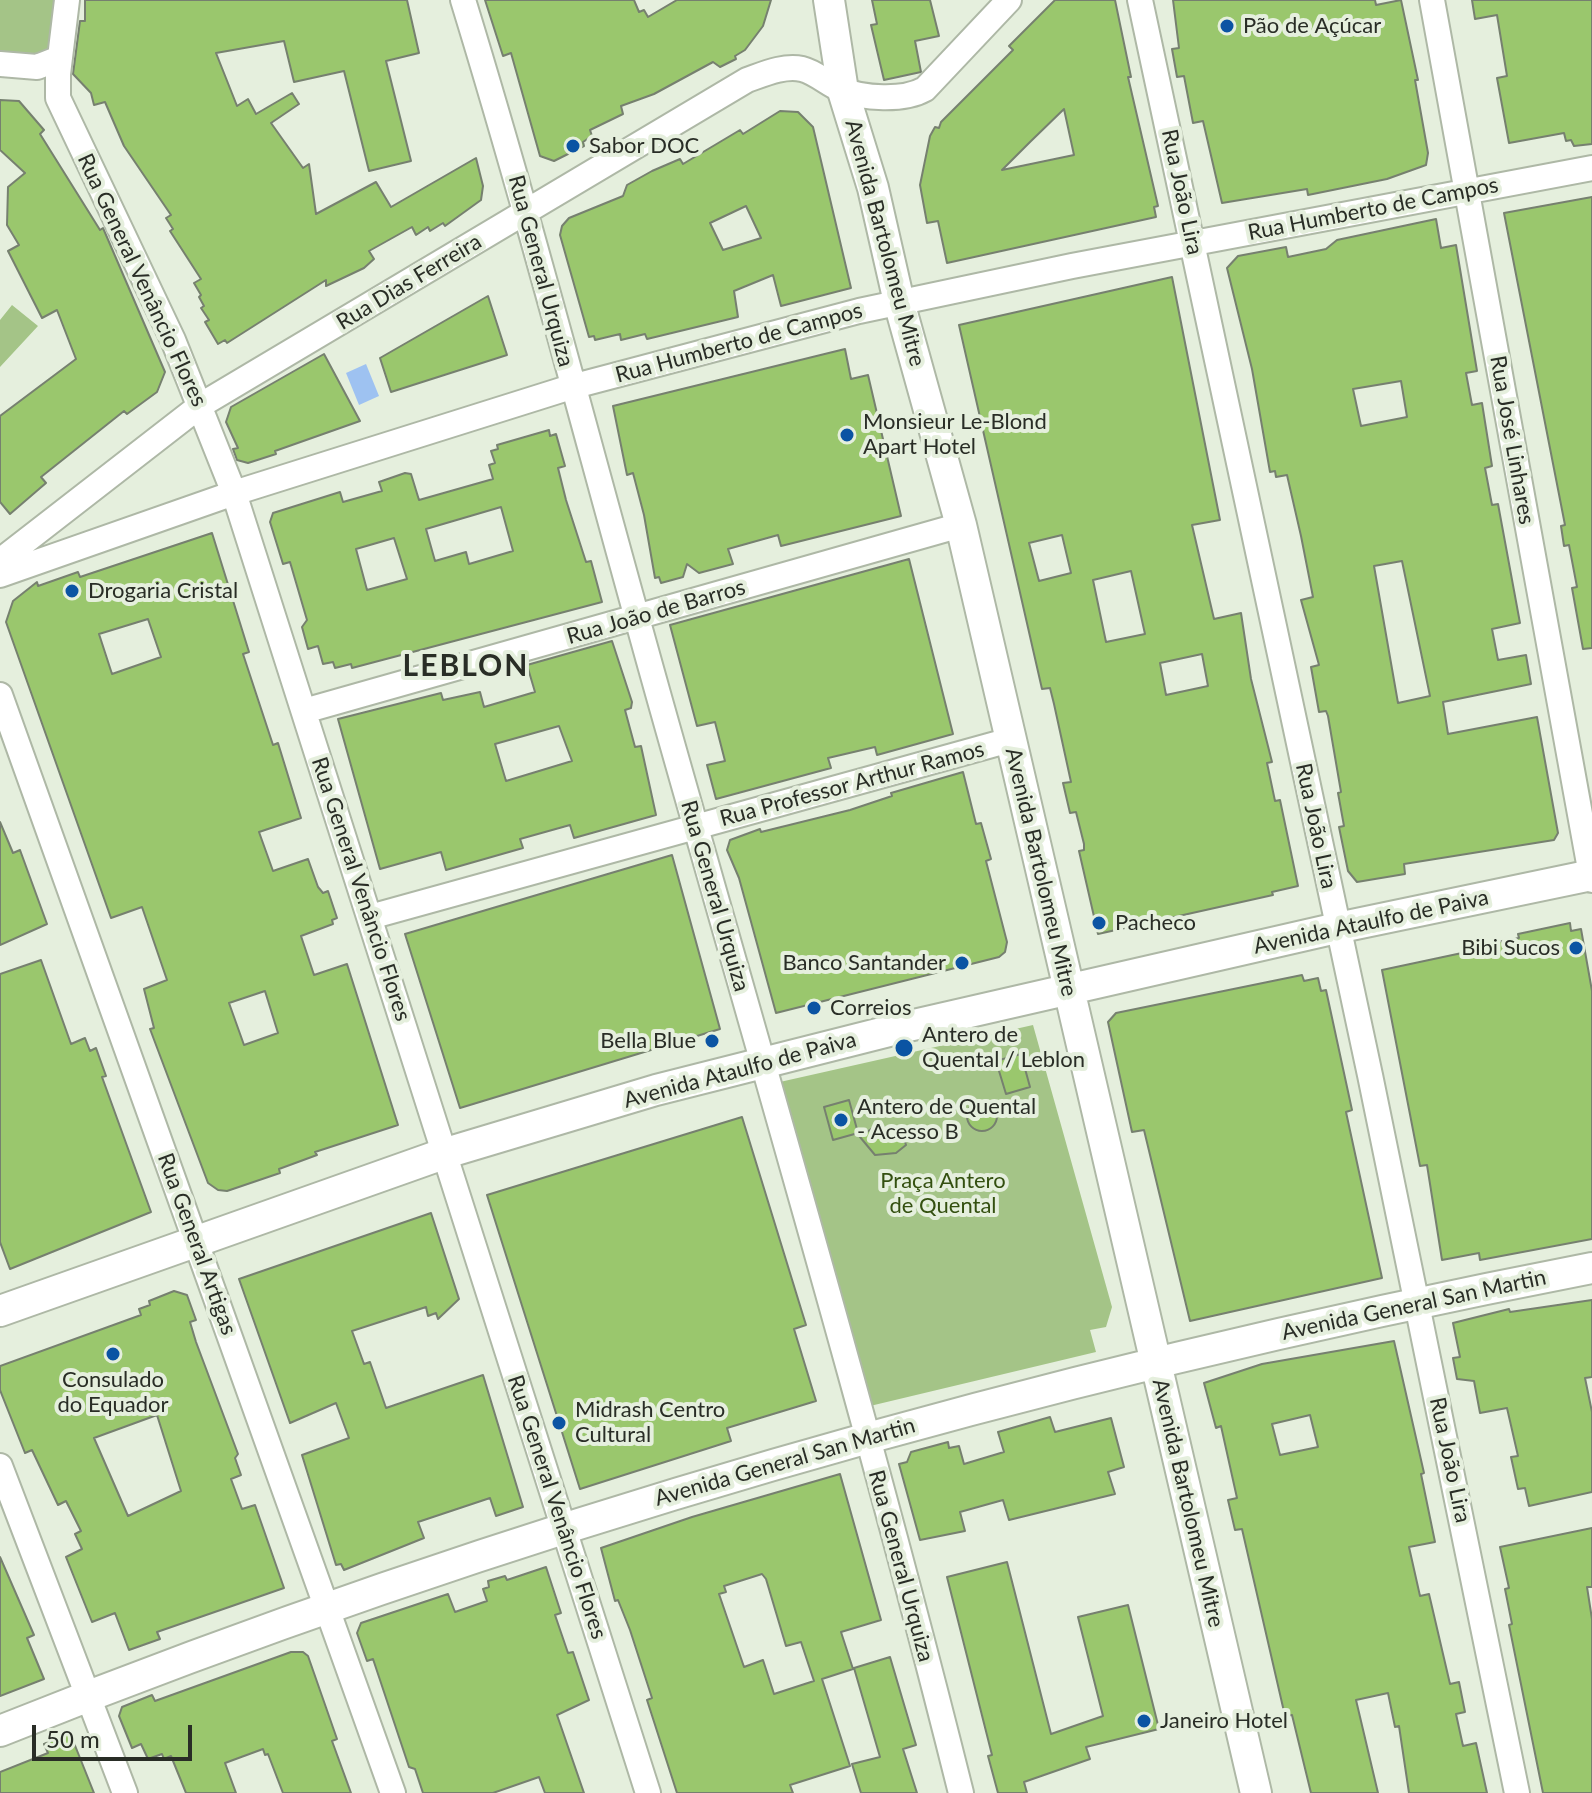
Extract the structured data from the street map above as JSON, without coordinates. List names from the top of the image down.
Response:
{
  "streets": {
    "main road": ["Avenida Bartolomeu Mitre", "Avenida Ataulfo de Paiva", "Avenida General San Martin"],
    "street": [
      "Rua João Lira",
      "Rua Humberto de Campos",
      "Rua General Urquiza",
      "Rua General Venâncio Flores",
      "Rua Dias Ferreira",
      "Rua José Linhares",
      "Rua João de Barros",
      "Rua Professor Arthur Ramos",
      "Rua General Artigas"
    ]
  },
  "crossings": [
    ["Rua João Lira", "Rua Humberto de Campos"],
    ["Rua João Lira", "Avenida Ataulfo de Paiva"],
    ["Rua João Lira", "Avenida General San Martin"],
    ["Rua Humberto de Campos", "Avenida Bartolomeu Mitre"],
    ["Rua Humberto de Campos", "Rua General Urquiza"],
    ["Rua Humberto de Campos", "Rua General Venâncio Flores"],
    ["Rua Humberto de Campos", "Rua José Linhares"],
    ["Avenida Bartolomeu Mitre", "Rua Dias Ferreira"],
    ["Avenida Bartolomeu Mitre", "Rua João de Barros"],
    ["Avenida Bartolomeu Mitre", "Rua Professor Arthur Ramos"],
    ["Avenida Bartolomeu Mitre", "Avenida Ataulfo de Paiva"],
    ["Avenida Bartolomeu Mitre", "Avenida General San Martin"],
    ["Rua General Urquiza", "Rua Dias Ferreira"],
    ["Rua General Urquiza", "Rua João de Barros"],
    ["Rua General Urquiza", "Rua Professor Arthur Ramos"],
    ["Rua General Urquiza", "Avenida Ataulfo de Paiva"],
    ["Rua General Urquiza", "Avenida General San Martin"],
    ["Rua General Venâncio Flores", "Rua Dias Ferreira"],
    ["Rua General Venâncio Flores", "Rua João de Barros"],
    ["Rua General Venâncio Flores", "Rua Professor Arthur Ramos"],
    ["Rua General Venâncio Flores", "Avenida Ataulfo de Paiva"],
    ["Rua General Venâncio Flores", "Avenida General San Martin"],
    ["Rua José Linhares", "Avenida Ataulfo de Paiva"],
    ["Avenida Ataulfo de Paiva", "Rua General Artigas"],
    ["Rua General Artigas", "Avenida General San Martin"]
  ],
  "districts": ["LEBLON"],
  "parks": ["Praça Antero de Quental"],
  "places": [
    "Pão de Açúcar",
    "Sabor DOC",
    "Monsieur Le-Blond Apart Hotel",
    "Drogaria Cristal",
    "Pacheco",
    "Bibi Sucos",
    "Banco Santander",
    "Correios",
    "Bella Blue",
    "Antero de Quental / Leblon",
    "Antero de Quental - Acesso B",
    "Consulado do Equador",
    "Midrash Centro Cultural",
    "Janeiro Hotel"
  ],
  "scale_bar": "50 m"
}
